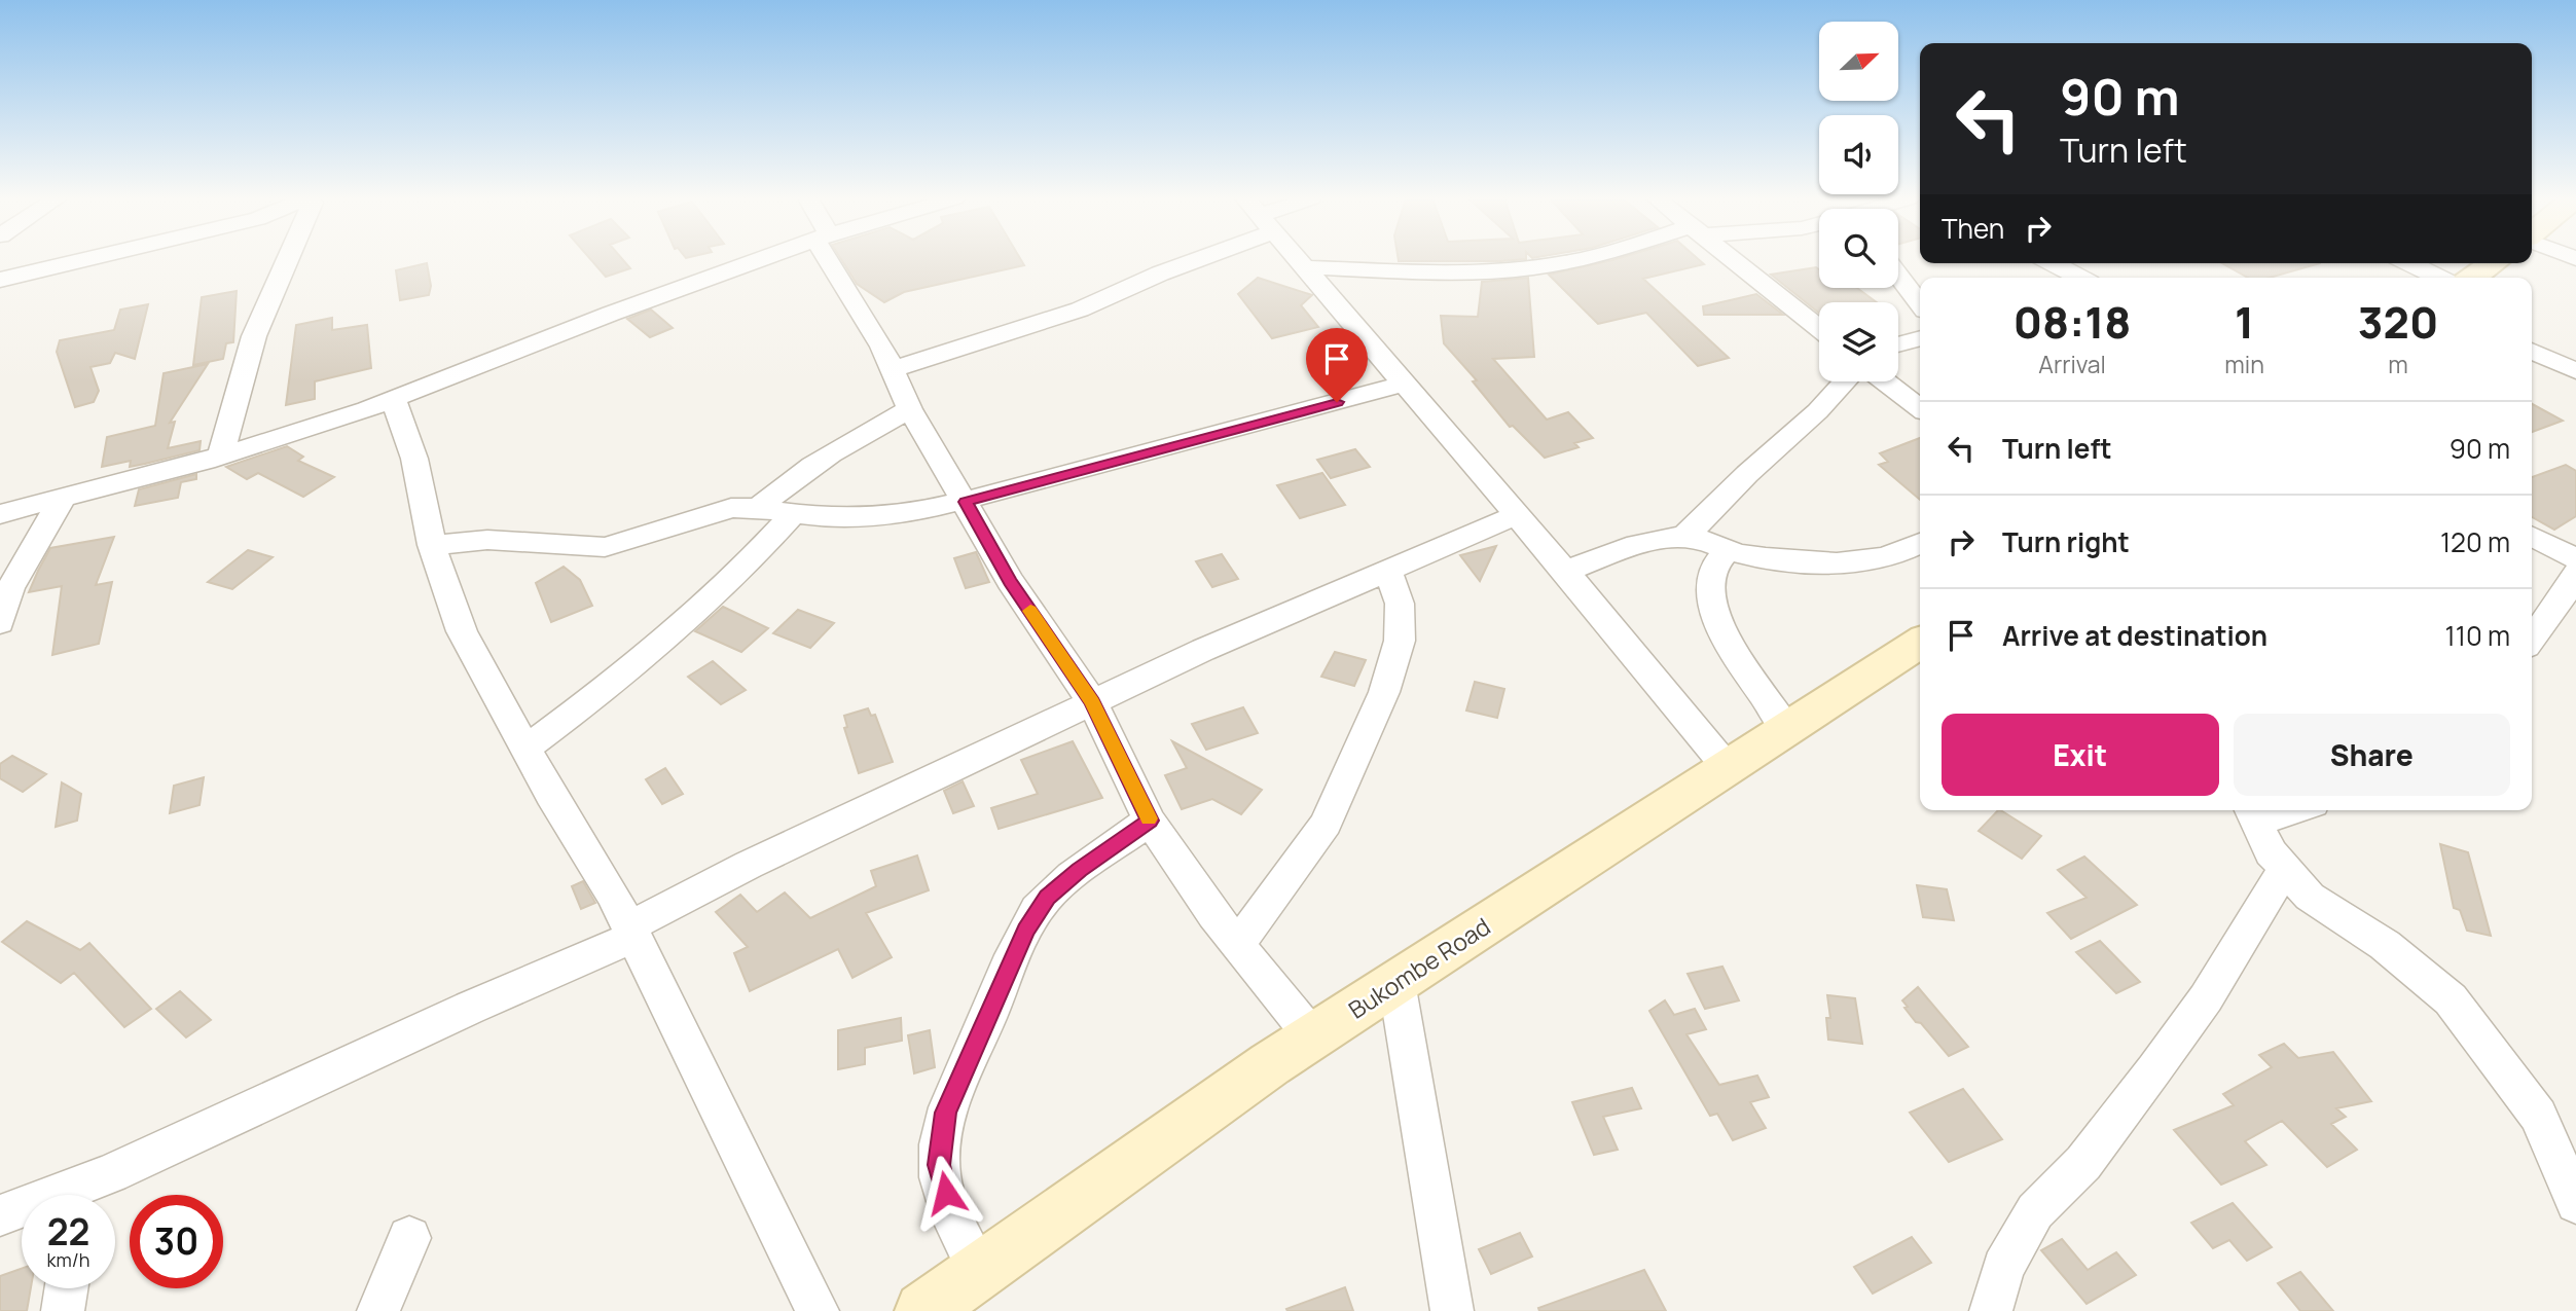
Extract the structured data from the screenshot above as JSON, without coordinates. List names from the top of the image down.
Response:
{
  "streets": {
    "main road": ["Bukombe Road"]
  },
  "north": "top right",
  "page": {
    "turn": ["90 m", "Turn left"],
    "then": "Then",
    "eta": [
      "08:18",
      "Arrival",
      "1",
      "min",
      "320",
      "m"
    ],
    "list": [
      {
        "name": "Turn left",
        "value": "90 m"
      },
      {
        "name": "Turn right",
        "value": "120 m"
      },
      {
        "name": "Arrive at destination",
        "value": "110 m"
      }
    ],
    "buttons": ["Exit", "Share"],
    "speed": "22 km/h",
    "limit": "30"
  }
}
